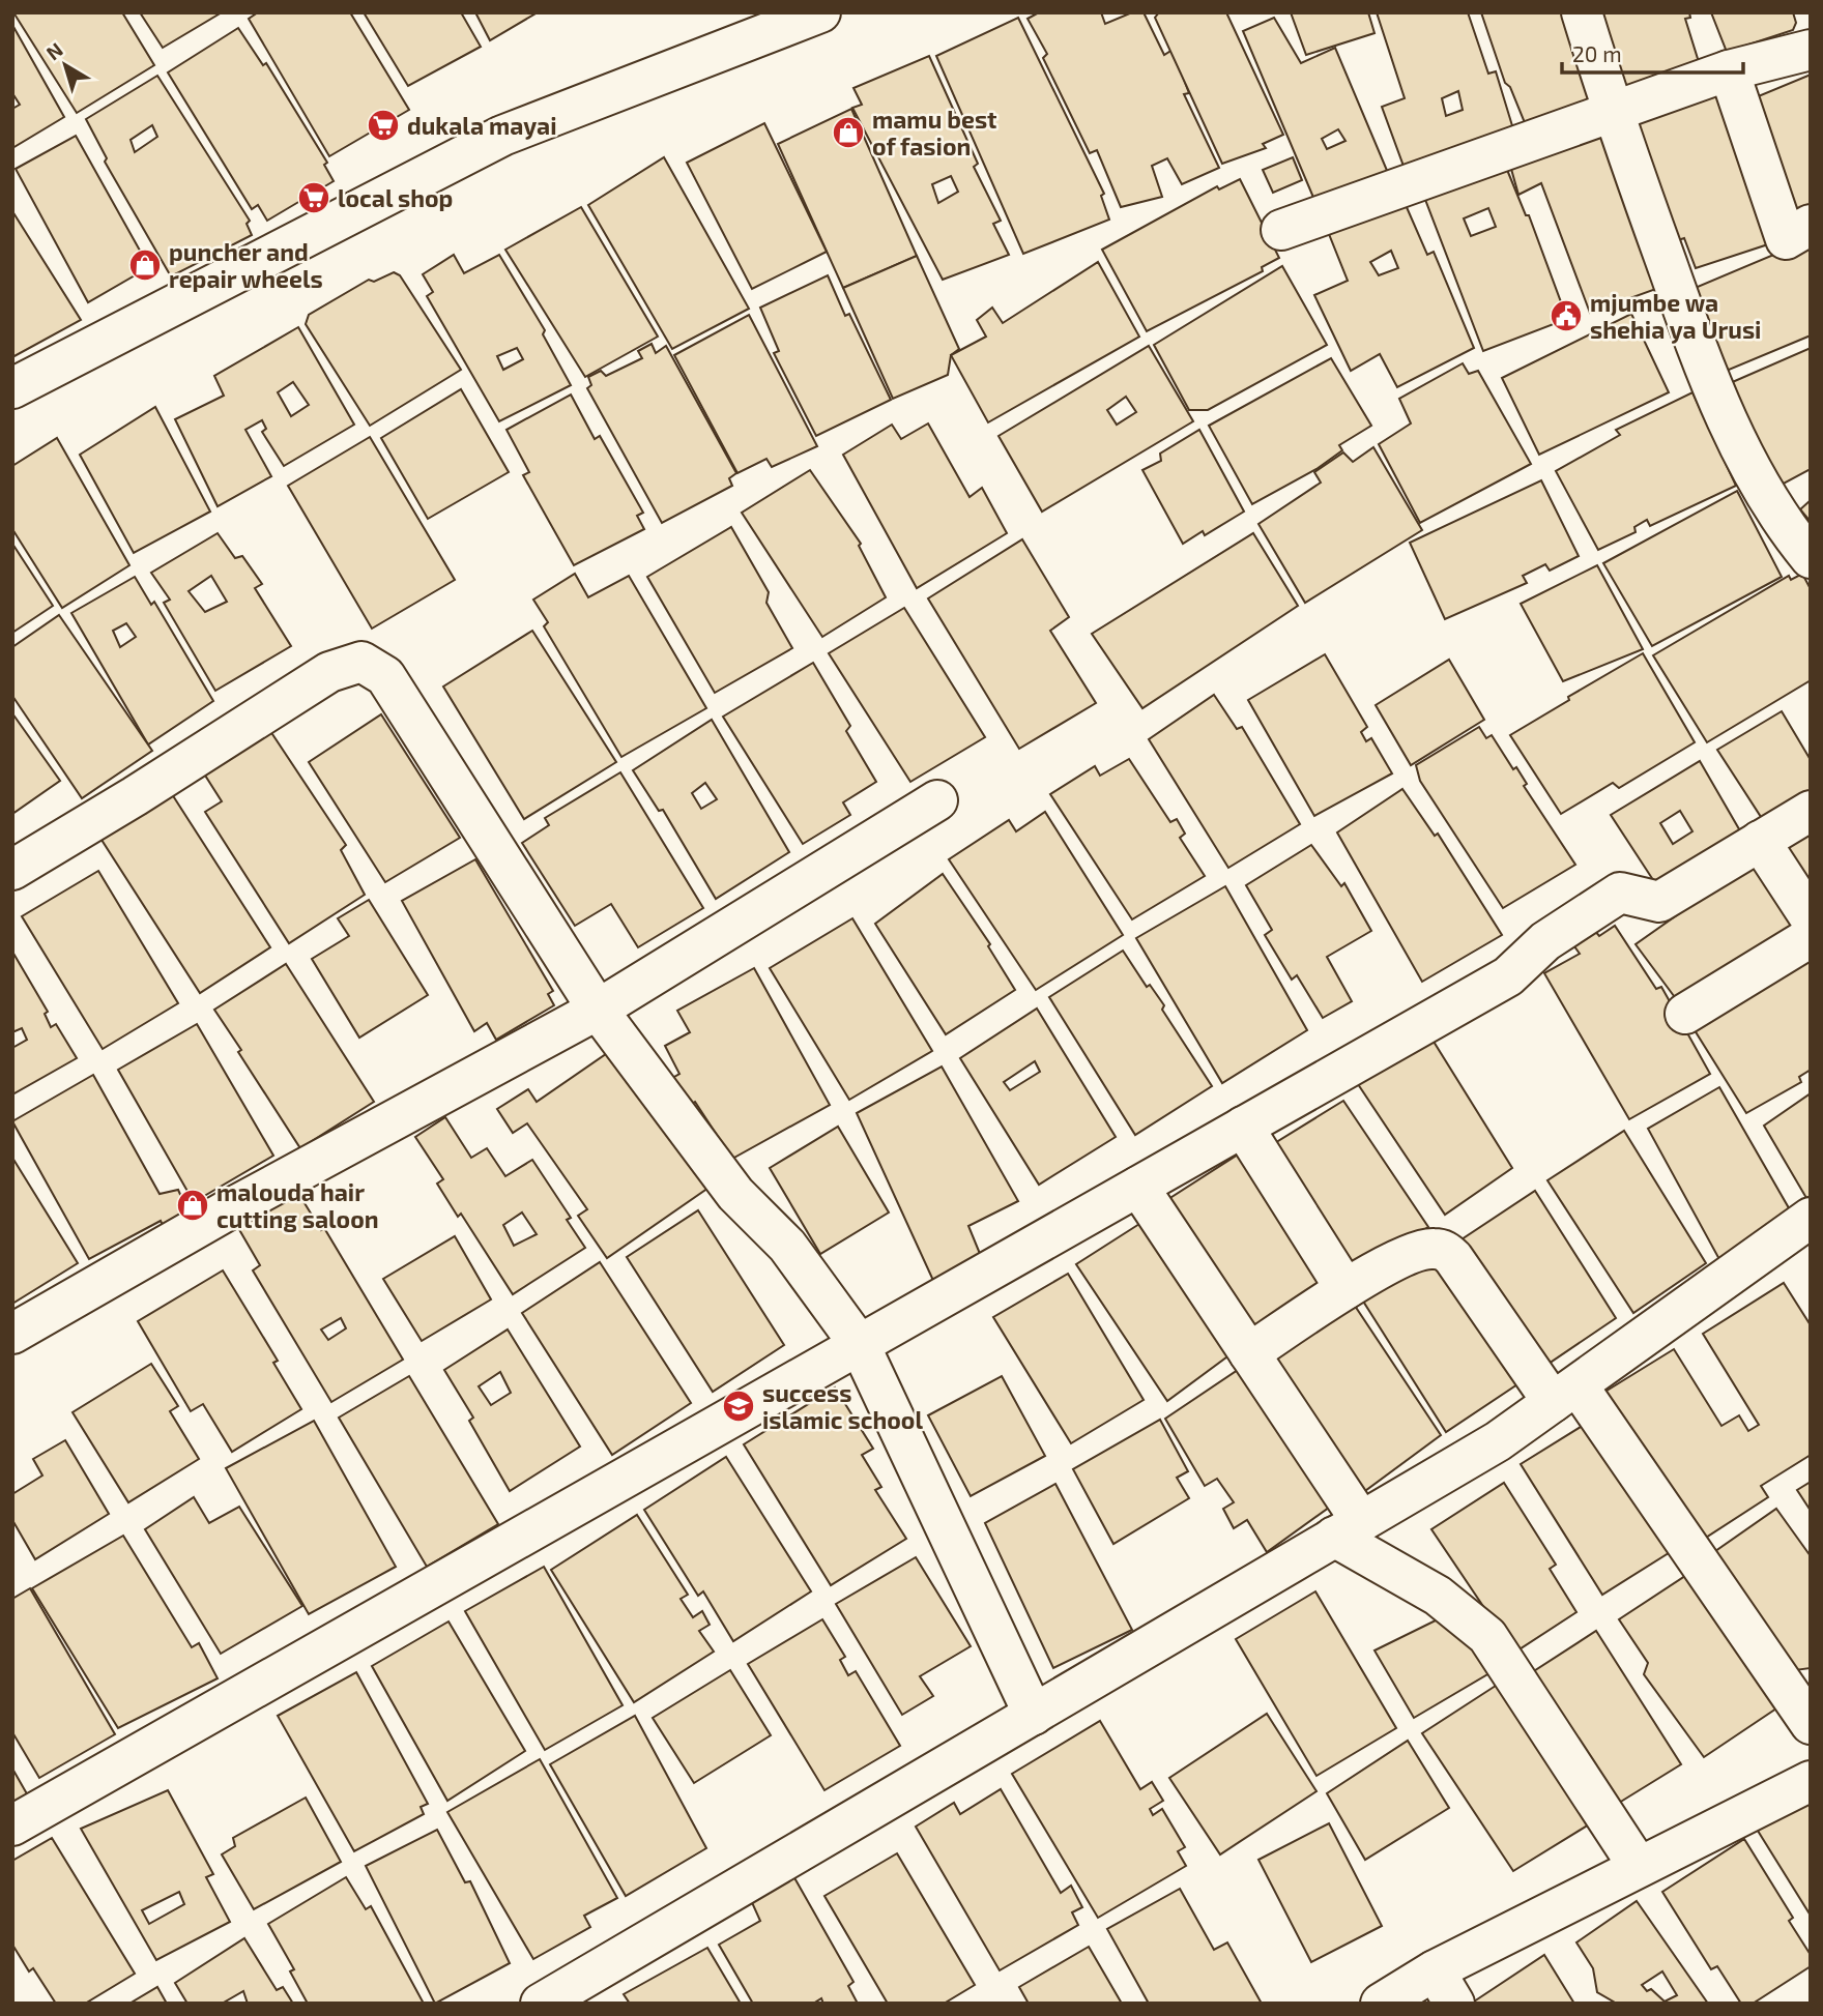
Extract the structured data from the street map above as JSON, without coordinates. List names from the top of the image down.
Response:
{
  "places": {
    "supermarket": ["dukala mayai", "local shop"],
    "shop": ["mamu best of fasion", "puncher and repair wheels", "malouda hair cutting saloon"],
    "public building": ["mjumbe wa shehia ya Urusi"],
    "school or university": ["success islamic school"]
  },
  "scale_bar": "20 m",
  "north": "top left"
}
